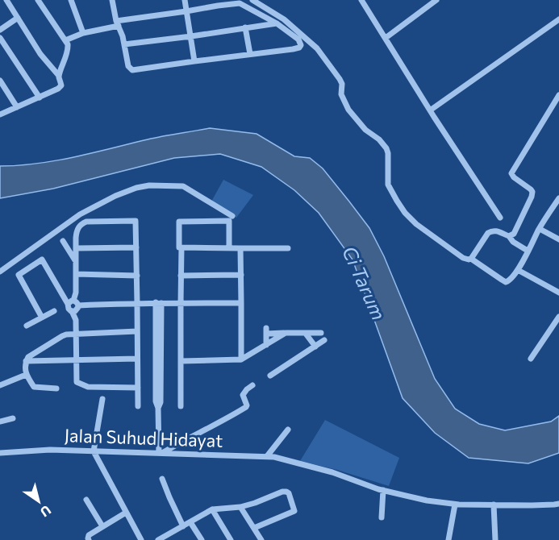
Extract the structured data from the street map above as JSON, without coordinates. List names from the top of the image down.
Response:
{
  "streets": {
    "street": ["Jalan Suhud Hidayat"]
  },
  "water": ["Ci Tarum"],
  "north": "bottom right"
}
